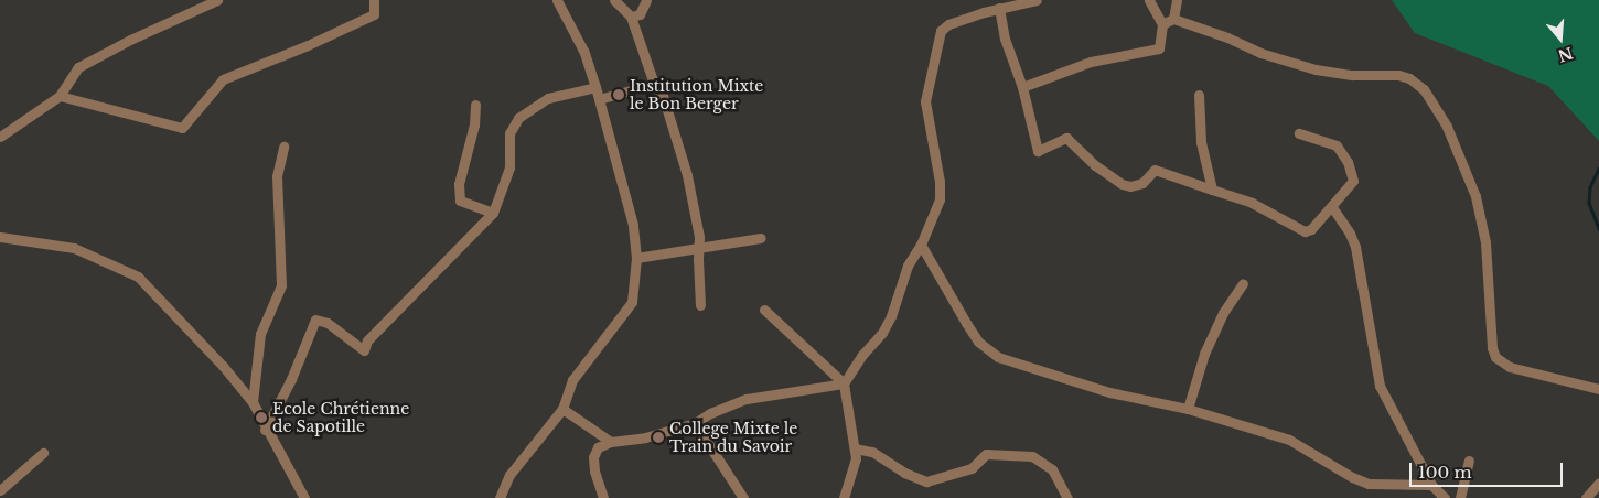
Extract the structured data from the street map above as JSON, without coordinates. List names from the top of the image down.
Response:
{
  "places": ["Institution Mixte le Bon Berger", "Ecole Chrétienne de Sapotille", "College Mixte le Train du Savoir"],
  "scale_bar": "100 m",
  "north": "bottom"
}
